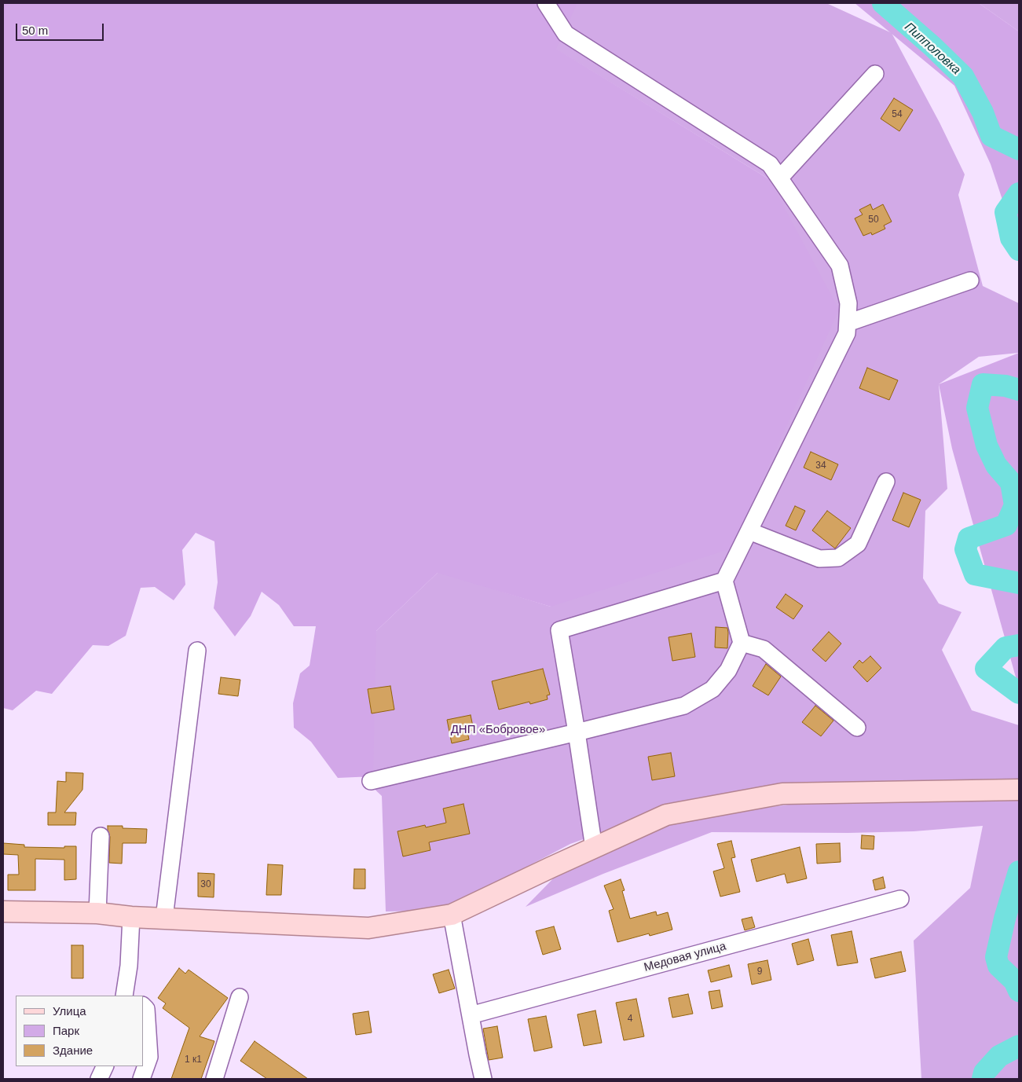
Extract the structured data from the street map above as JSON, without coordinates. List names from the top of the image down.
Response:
{
  "streets": {
    "street": ["Медовая улица"]
  },
  "water": ["Пипполовка"],
  "parks": ["ДНП «Бобровое»"],
  "house_numbers": [
    "54",
    "50",
    "34",
    "30",
    "9",
    "4",
    "1 к1"
  ],
  "legend": ["Улица", "Парк", "Здание"],
  "scale_bar": "50 m"
}
